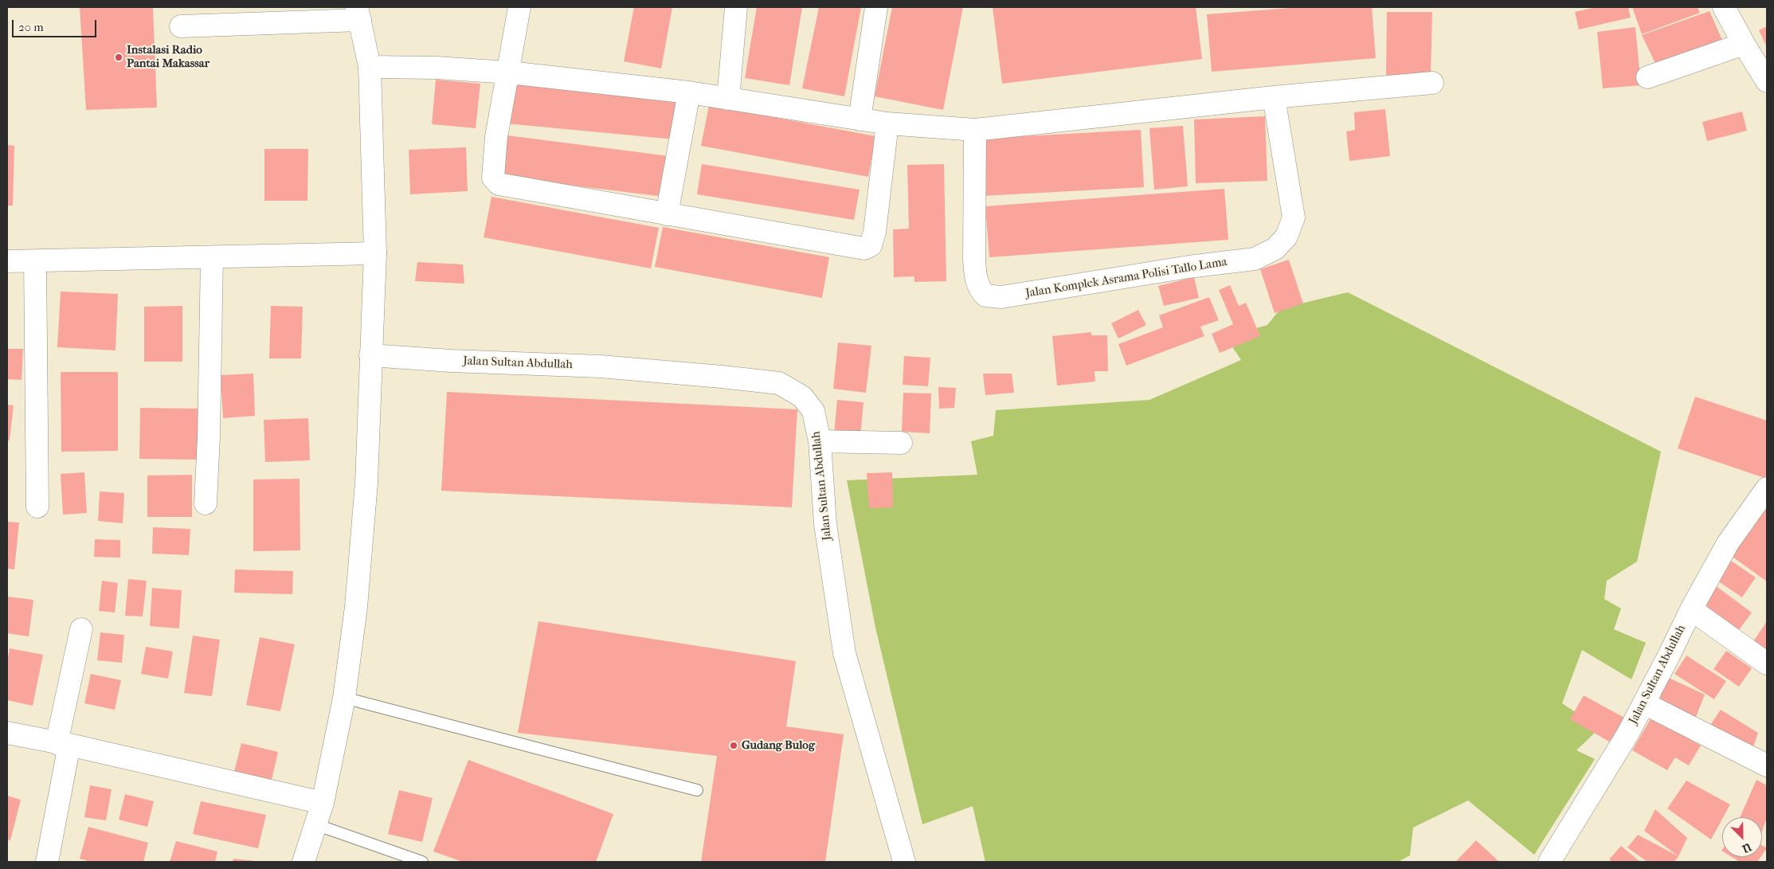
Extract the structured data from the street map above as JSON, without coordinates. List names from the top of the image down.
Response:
{
  "streets": {
    "street": ["Jalan Komplek Asrama Polisi Tallo Lama", "Jalan Sultan Abdullah"]
  },
  "places": ["Instalasi Radio Pantai Makassar", "Gudang Bulog"],
  "scale_bar": "20 m",
  "north": "bottom right"
}
